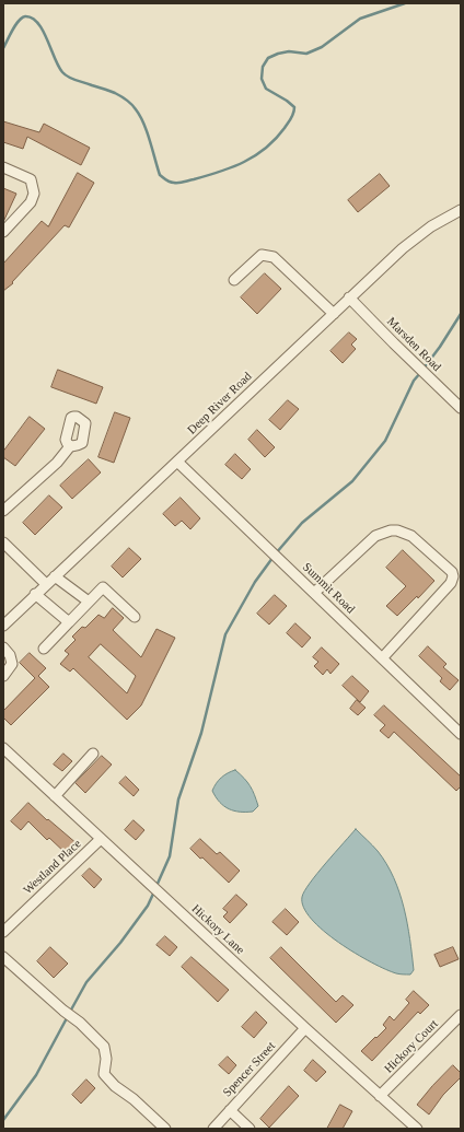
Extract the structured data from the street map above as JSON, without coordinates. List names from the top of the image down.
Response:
{
  "streets": {
    "street": [
      "Marsden Road",
      "Deep River Road",
      "Summit Road",
      "Westland Place",
      "Hickory Lane",
      "Hickory Court",
      "Spencer Street"
    ]
  },
  "crossings": [
    ["Marsden Road", "Deep River Road"],
    ["Deep River Road", "Summit Road"],
    ["Westland Place", "Hickory Lane"],
    ["Hickory Lane", "Hickory Court"],
    ["Hickory Lane", "Spencer Street"]
  ]
}
